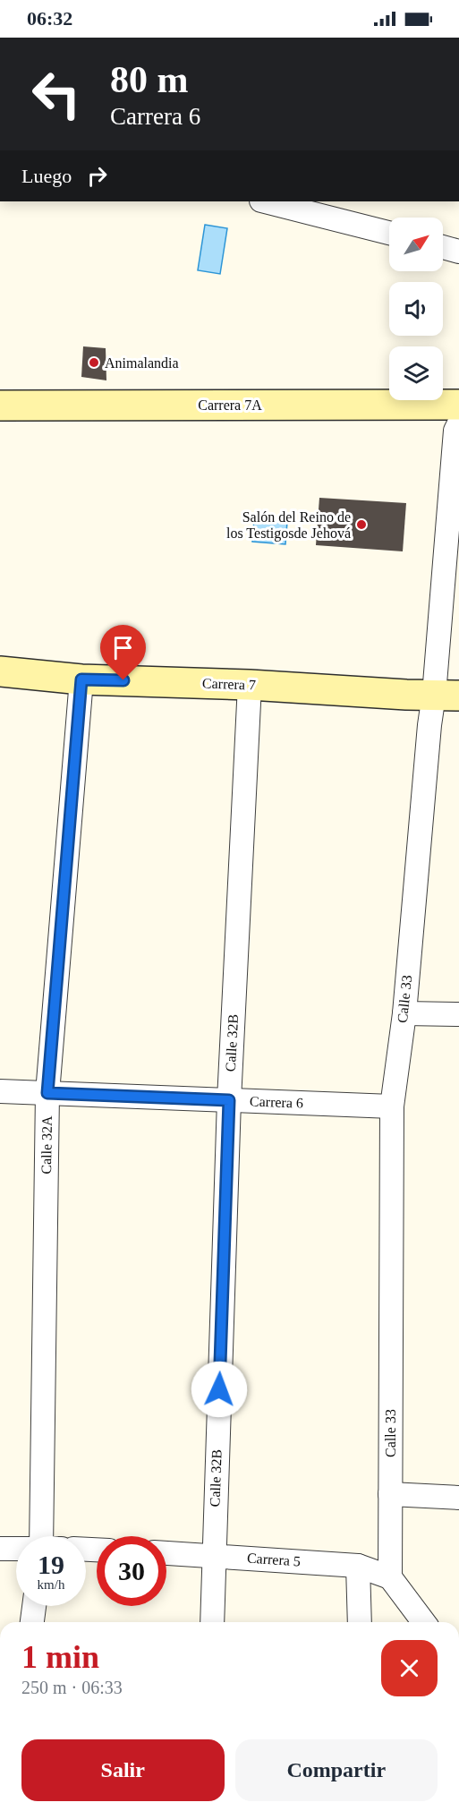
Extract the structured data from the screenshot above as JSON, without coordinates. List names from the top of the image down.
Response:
{
  "streets": {
    "street": [
      "Carrera 7A",
      "Carrera 7",
      "Calle 33",
      "Calle 32B",
      "Carrera 6",
      "Calle 32A",
      "Carrera 5"
    ]
  },
  "crossings": [
    ["Carrera 7", "Calle 33"],
    ["Carrera 7", "Calle 32B"],
    ["Carrera 7", "Calle 32A"],
    ["Calle 33", "Carrera 6"],
    ["Calle 33", "Carrera 5"],
    ["Calle 32B", "Carrera 6"],
    ["Calle 32B", "Carrera 5"],
    ["Carrera 6", "Calle 32A"]
  ],
  "places": ["Animalandia", "Salón del Reino de los Testigosde Jehová"],
  "north": "top right",
  "page": {
    "status": "06:32",
    "turn": ["80 m", "Carrera 6"],
    "then": "Luego",
    "speed": "19 km/h",
    "limit": "30",
    "heading": ["1 min", "250 m · 06:33"],
    "buttons": ["Salir", "Compartir"]
  }
}
